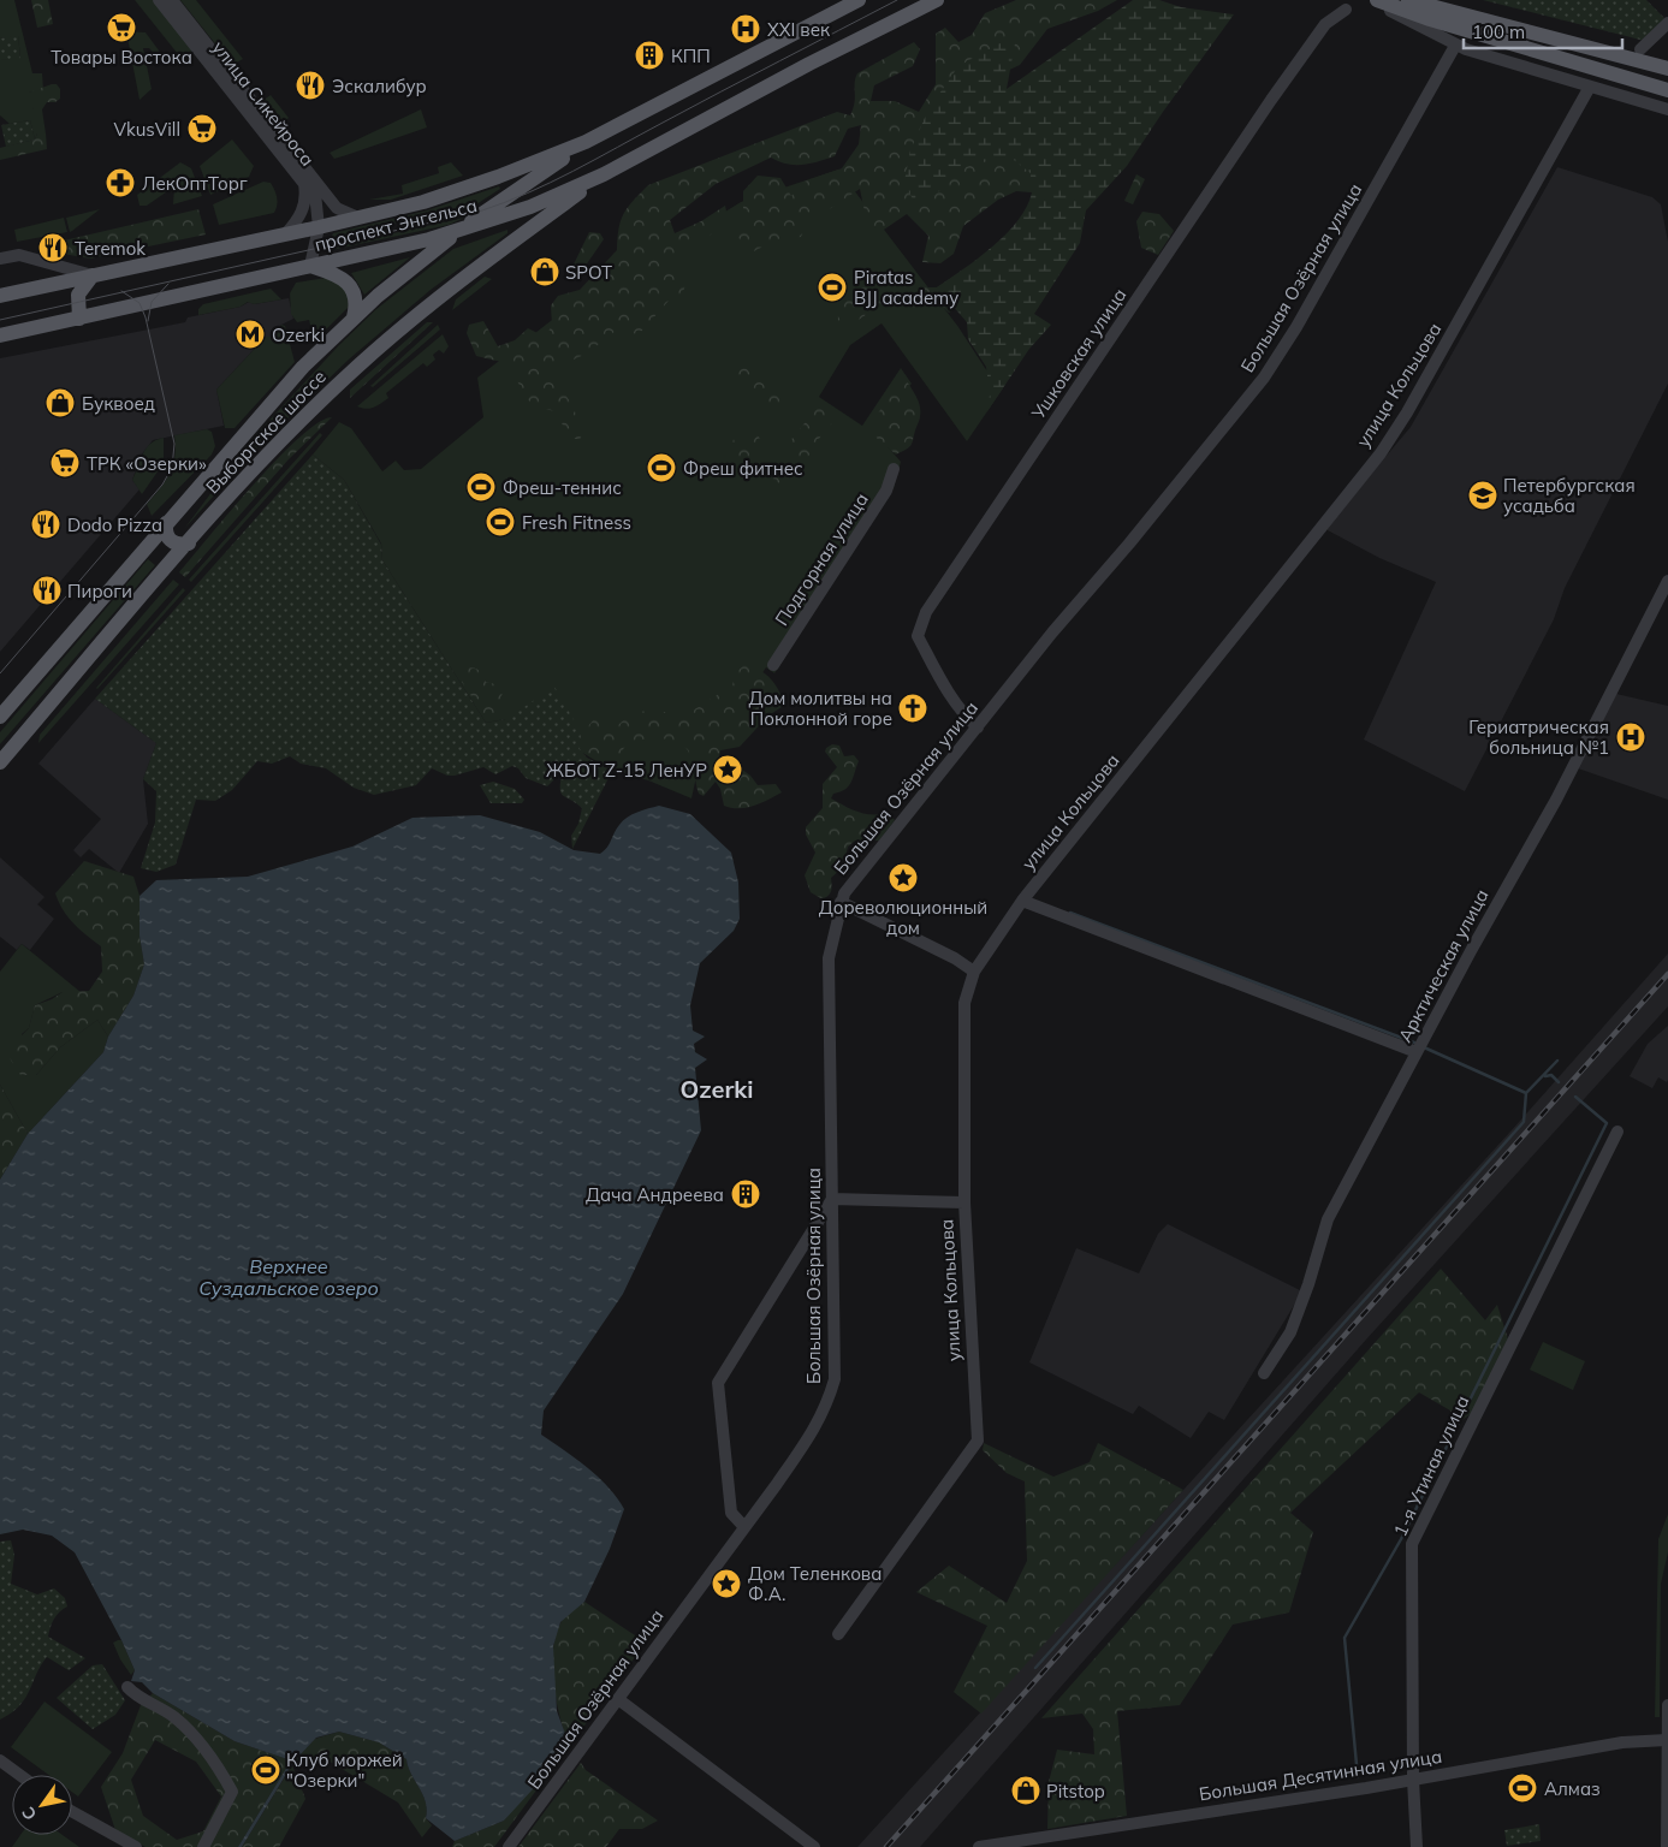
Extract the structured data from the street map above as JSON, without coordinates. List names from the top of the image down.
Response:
{
  "streets": {
    "main road": ["проспект Энгельса", "Выборгское шоссе"],
    "street": [
      "улица Сикейроса",
      "Большая Озёрная улица",
      "Ушковская улица",
      "улица Кольцова",
      "Подгорная улица",
      "Арктическая улица",
      "1-я Утиная улица",
      "Большая Десятинная улица"
    ]
  },
  "crossings": [
    ["улица Сикейроса", "проспект Энгельса"],
    ["проспект Энгельса", "Выборгское шоссе"],
    ["Большая Озёрная улица", "Ушковская улица"],
    ["1-я Утиная улица", "Большая Десятинная улица"]
  ],
  "districts": ["Ozerki"],
  "water": ["Верхнее Суздальское озеро"],
  "places": {
    "supermarket": ["Товары Востока", "VkusVill", "ТРК «Озерки»"],
    "hospital": ["XXI век", "Гериатрическая больница №1"],
    "building": ["КПП", "Дача Андреева"],
    "restaurant": [
      "Эскалибур",
      "Teremok",
      "Dodo Pizza",
      "Пироги"
    ],
    "pharmacy": ["ЛекОптТорг"],
    "shop": ["SPOT", "Буквоед", "Pitstop"],
    "sports": [
      "Piratas BJJ academy",
      "Фреш фитнес",
      "Фреш-теннис",
      "Fresh Fitness",
      "Клуб моржей \"Озерки\"",
      "Алмаз"
    ],
    "metro station": ["Ozerki"],
    "school or university": ["Петербургская усадьба"],
    "church": ["Дом молитвы на Поклонной горе"],
    "place": ["ЖБОТ Z-15 ЛенУР", "Дореволюционный дом", "Дом Теленкова Ф.А."]
  },
  "scale_bar": "100 m",
  "north": "bottom left"
}
